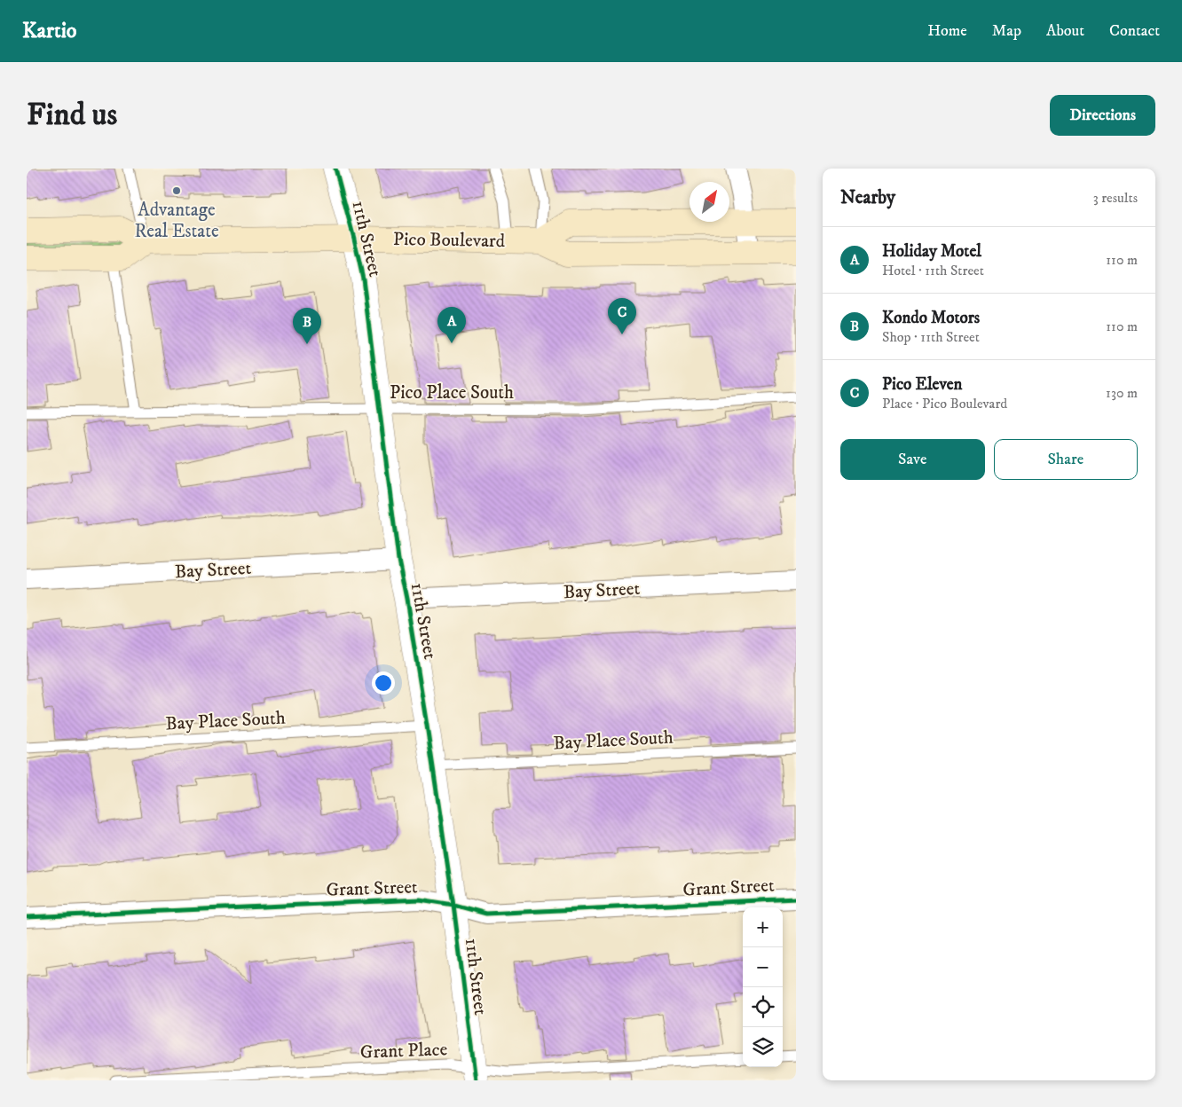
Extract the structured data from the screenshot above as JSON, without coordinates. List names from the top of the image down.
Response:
{
  "streets": {
    "main road": ["Pico Boulevard"],
    "street": ["11th Street", "Bay Street", "Grant Street"],
    "lane": ["Pico Place South", "Bay Place South", "Grant Place"]
  },
  "crossings": [
    ["11th Street", "Pico Boulevard"],
    ["11th Street", "Pico Place South"],
    ["11th Street", "Bay Street"],
    ["11th Street", "Bay Place South"],
    ["11th Street", "Grant Street"],
    ["11th Street", "Grant Place"]
  ],
  "places": ["Advantage Real Estate"],
  "north": "top right",
  "page": {
    "header": "Kartio",
    "nav": [
      "Home",
      "Map",
      "About",
      "Contact"
    ],
    "buttons": [
      "Directions",
      ["Save", "Share"]
    ],
    "title": "Find us",
    "heading": ["Nearby", "3 results"],
    "list": [
      {
        "mark": "A",
        "name": "Holiday Motel",
        "note": "Hotel · 11th Street",
        "value": "110 m"
      },
      {
        "mark": "B",
        "name": "Kondo Motors",
        "note": "Shop · 11th Street",
        "value": "110 m"
      },
      {
        "mark": "C",
        "name": "Pico Eleven",
        "note": "Place · Pico Boulevard",
        "value": "130 m"
      }
    ],
    "pins": ["C", "A", "B"],
    "map_buttons": ["+", "−"]
  }
}
